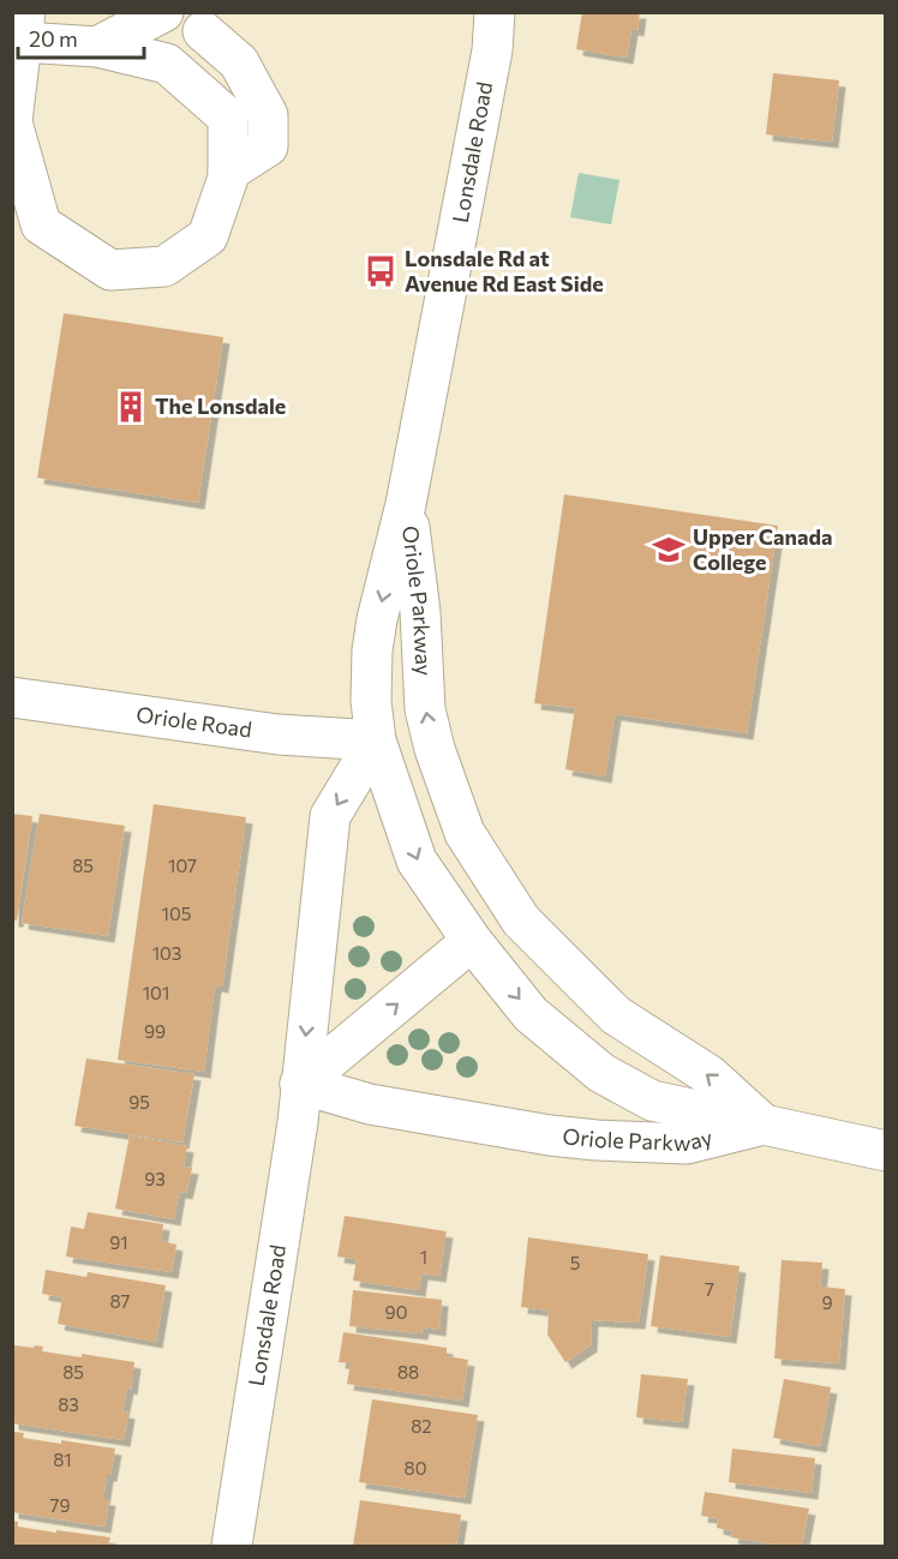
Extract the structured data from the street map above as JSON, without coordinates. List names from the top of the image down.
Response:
{
  "streets": {
    "main road": ["Lonsdale Road", "Oriole Parkway", "Oriole Road"]
  },
  "crossings": [
    ["Lonsdale Road", "Oriole Parkway"],
    ["Lonsdale Road", "Oriole Road"],
    ["Oriole Parkway", "Oriole Road"]
  ],
  "places": {
    "bus stop": ["Lonsdale Rd at Avenue Rd East Side"],
    "building": ["The Lonsdale"],
    "school or university": ["Upper Canada College"]
  },
  "house_numbers": [
    "85",
    "107",
    "105",
    "103",
    "101",
    "99",
    "95",
    "93",
    "91",
    "1",
    "5",
    "7",
    "87",
    "9",
    "90",
    "85",
    "88",
    "83",
    "82",
    "81",
    "80",
    "79"
  ],
  "scale_bar": "20 m"
}
